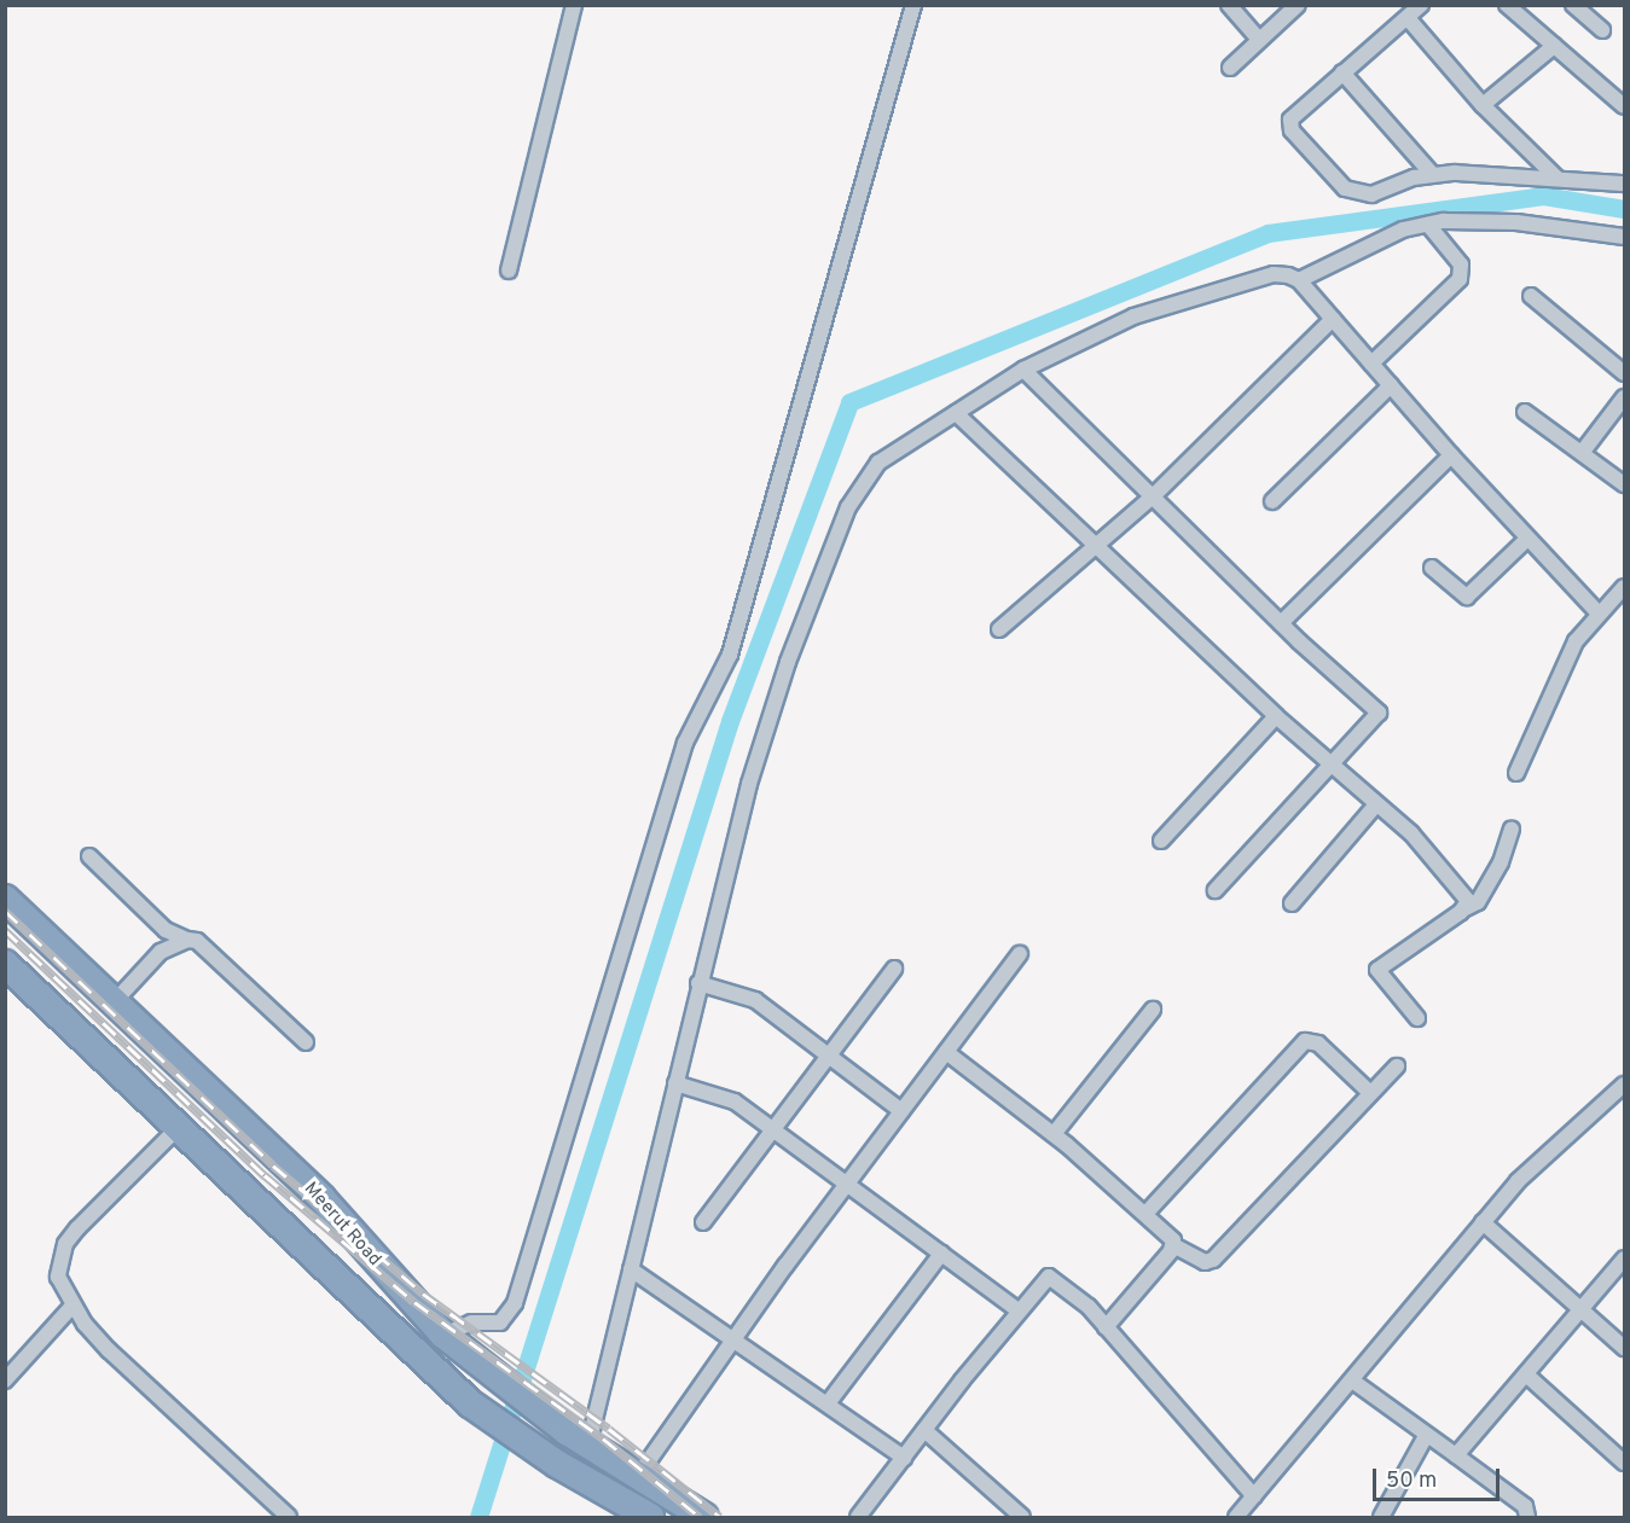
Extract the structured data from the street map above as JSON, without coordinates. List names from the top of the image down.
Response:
{
  "streets": {
    "highway": ["Meerut Road"]
  },
  "scale_bar": "50 m"
}
